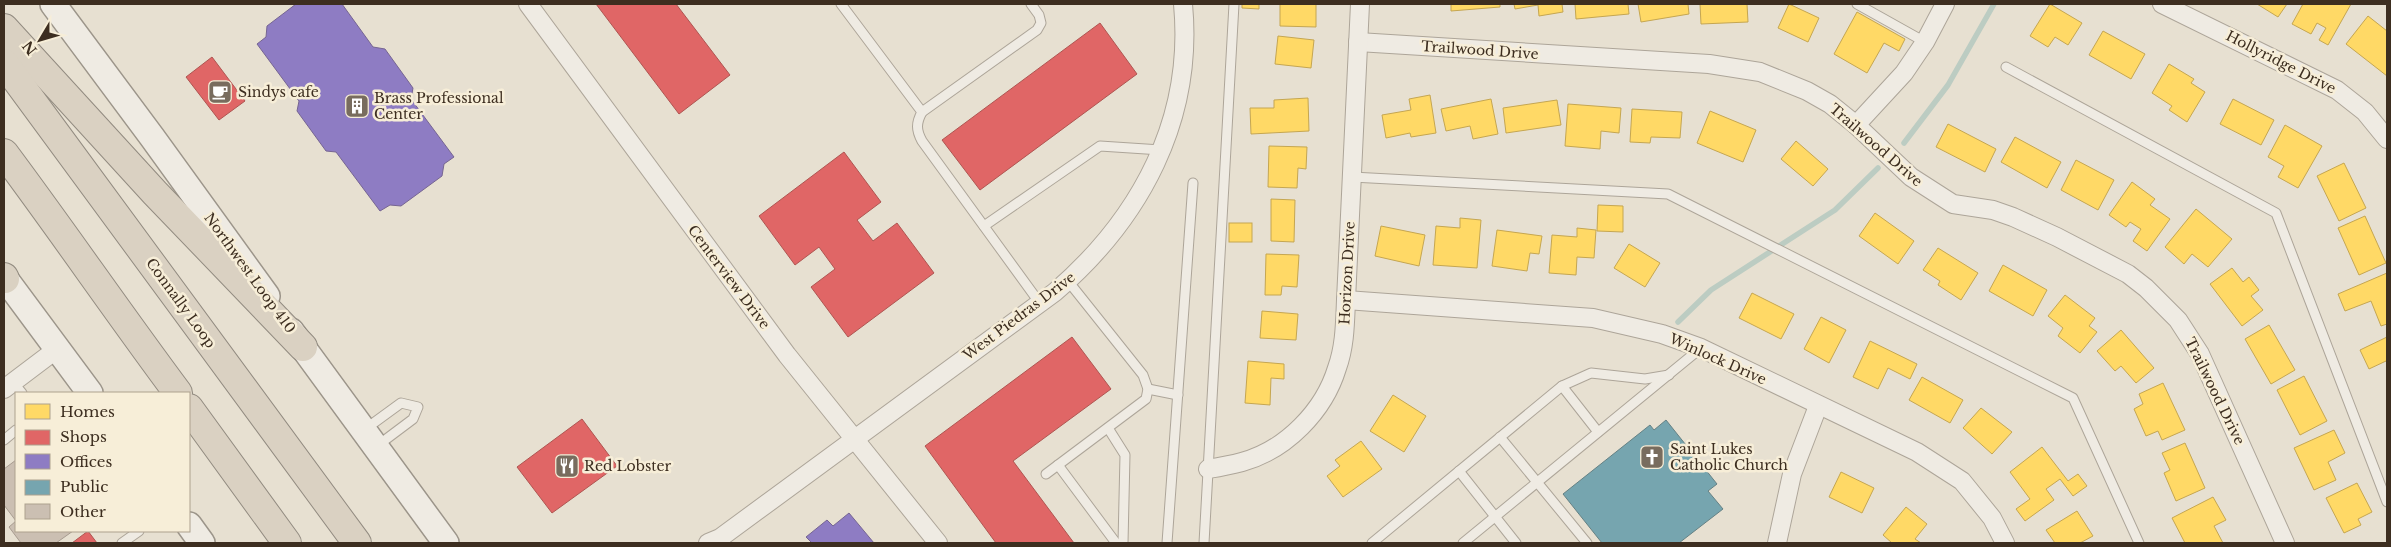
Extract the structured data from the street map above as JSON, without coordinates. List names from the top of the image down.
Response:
{
  "streets": {
    "highway": ["Connally Loop"],
    "main road": ["Northwest Loop 410"],
    "street": [
      "Trailwood Drive",
      "Hollyridge Drive",
      "Horizon Drive",
      "Centerview Drive",
      "West Piedras Drive",
      "Winlock Drive"
    ]
  },
  "crossings": [
    ["Trailwood Drive", "Horizon Drive"],
    ["Horizon Drive", "Winlock Drive"],
    ["Centerview Drive", "West Piedras Drive"]
  ],
  "places": {
    "cafe": ["Sindys cafe"],
    "building": ["Brass Professional Center"],
    "church": ["Saint Lukes Catholic Church"],
    "restaurant": ["Red Lobster"]
  },
  "legend": [
    "Homes",
    "Shops",
    "Offices",
    "Public",
    "Other"
  ],
  "north": "bottom left"
}
